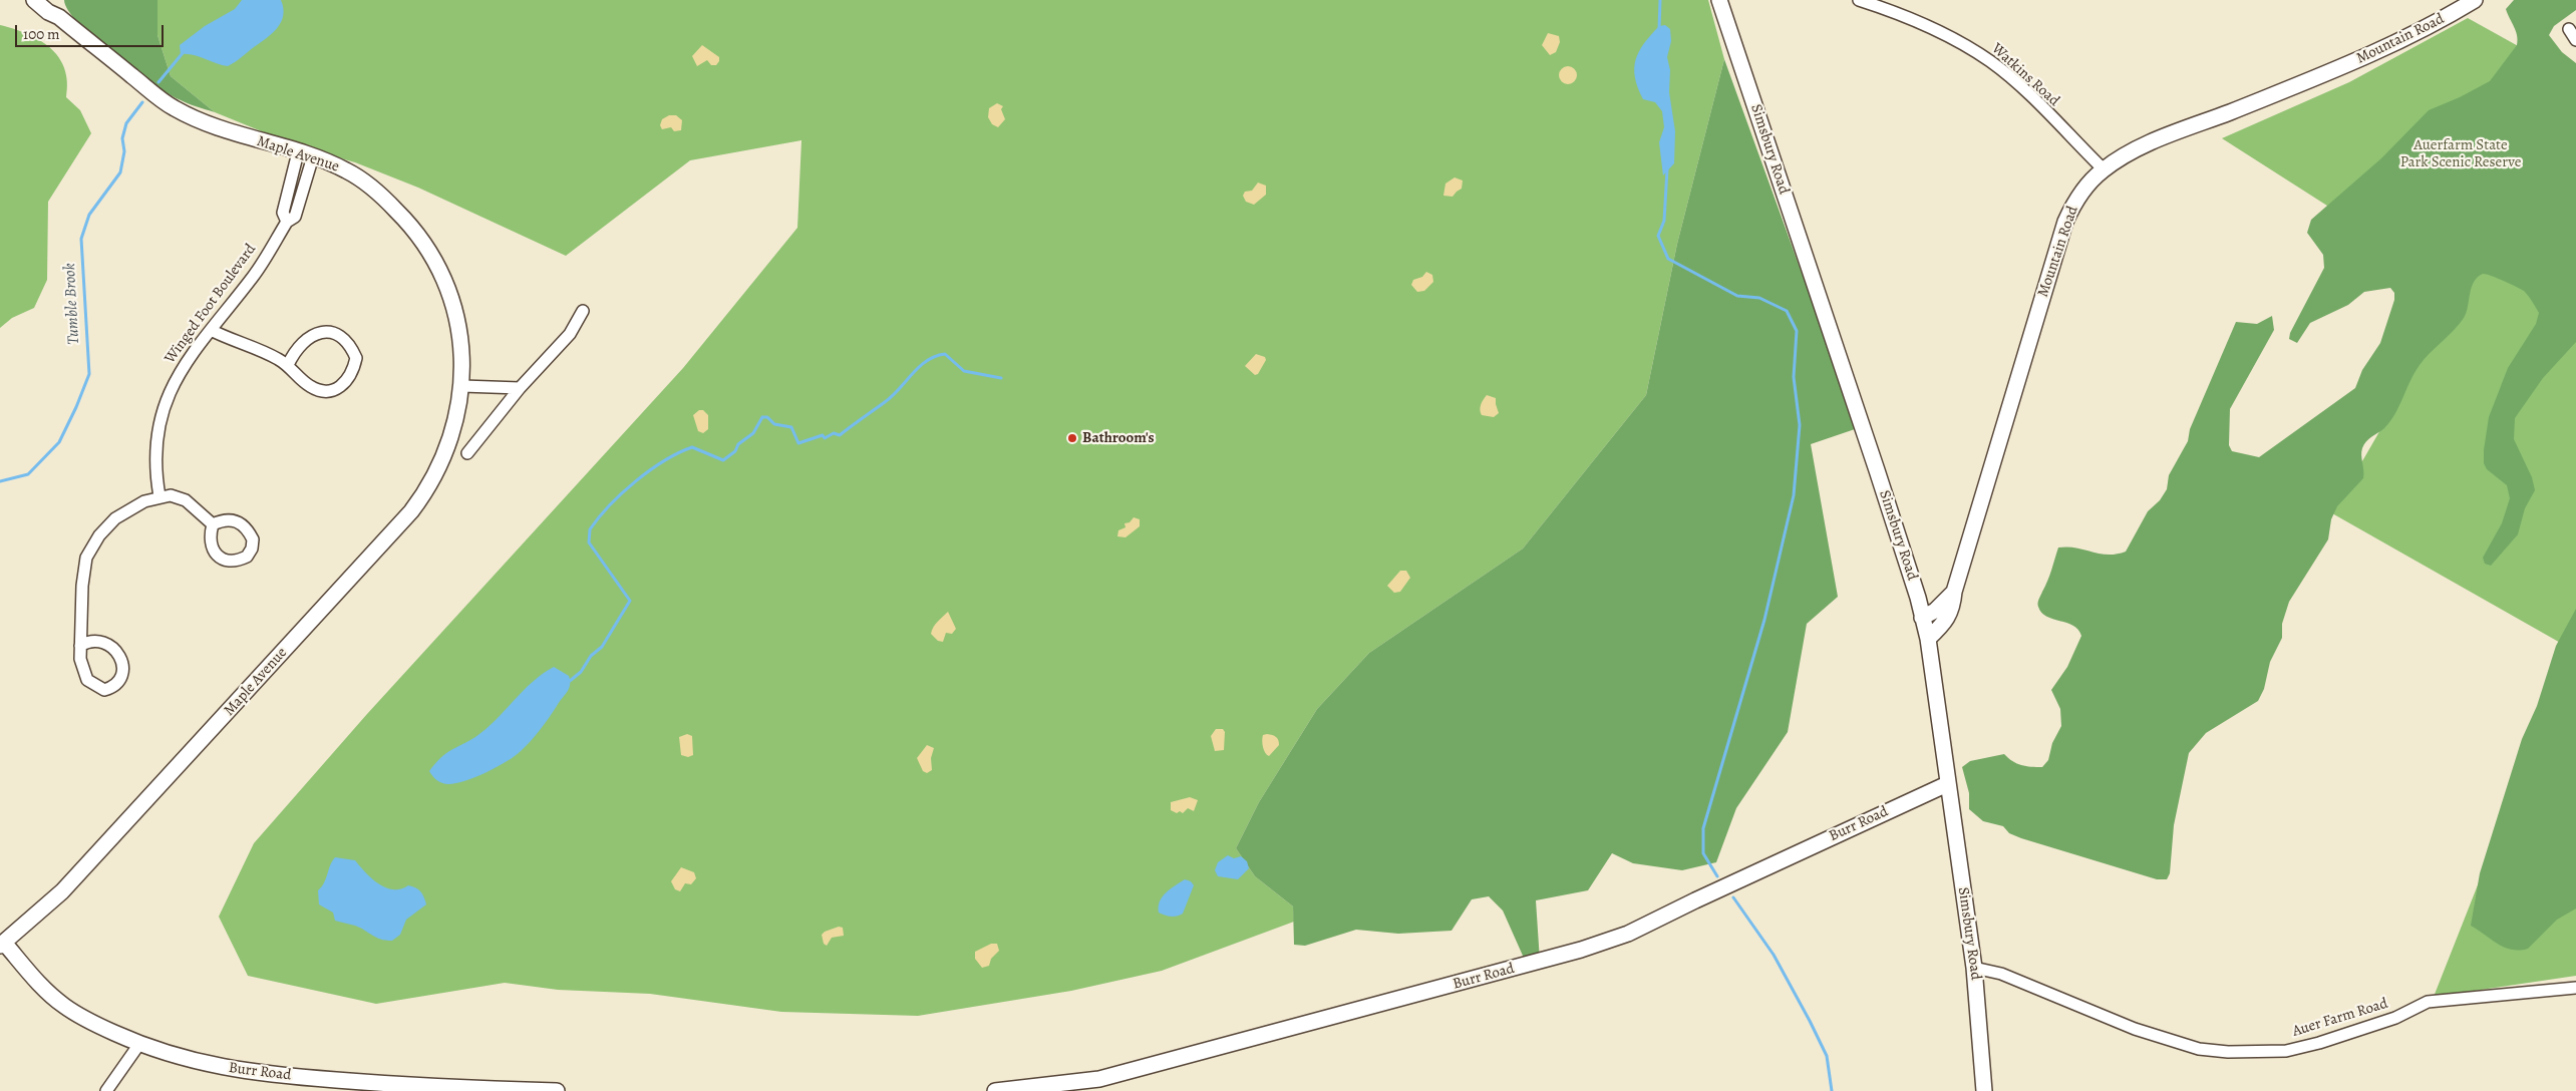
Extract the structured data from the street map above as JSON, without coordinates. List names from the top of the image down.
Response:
{
  "streets": {
    "street": [
      "Mountain Road",
      "Watkins Road",
      "Simsbury Road",
      "Maple Avenue",
      "Winged Foot Boulevard",
      "Burr Road",
      "Auer Farm Road"
    ]
  },
  "crossings": [
    ["Mountain Road", "Watkins Road"],
    ["Mountain Road", "Simsbury Road"],
    ["Simsbury Road", "Burr Road"],
    ["Simsbury Road", "Auer Farm Road"],
    ["Maple Avenue", "Winged Foot Boulevard"],
    ["Maple Avenue", "Burr Road"]
  ],
  "water": ["Tumble Brook"],
  "parks": ["Auerfarm State Park Scenic Reserve"],
  "places": ["Bathroom's"],
  "scale_bar": "100 m"
}
